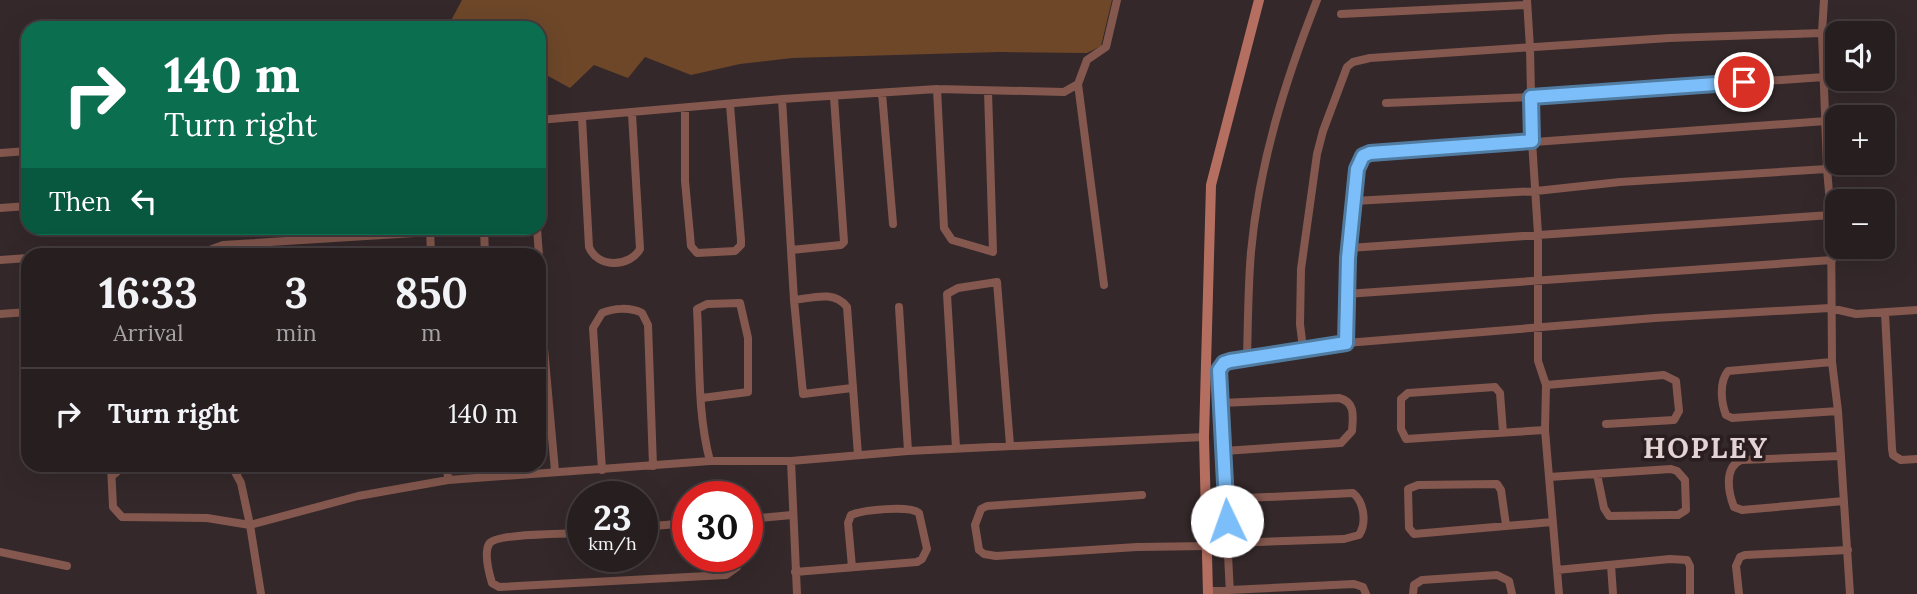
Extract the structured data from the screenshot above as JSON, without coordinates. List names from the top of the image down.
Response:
{
  "districts": ["HOPLEY"],
  "page": {
    "map_buttons": ["+", "−"],
    "turn": ["140 m", "Turn right"],
    "then": "Then",
    "eta": [
      "16:33",
      "Arrival",
      "3",
      "min",
      "850",
      "m"
    ],
    "list": [
      {
        "name": "Turn right",
        "value": "140 m"
      }
    ],
    "speed": "23 km/h",
    "limit": "30"
  }
}
